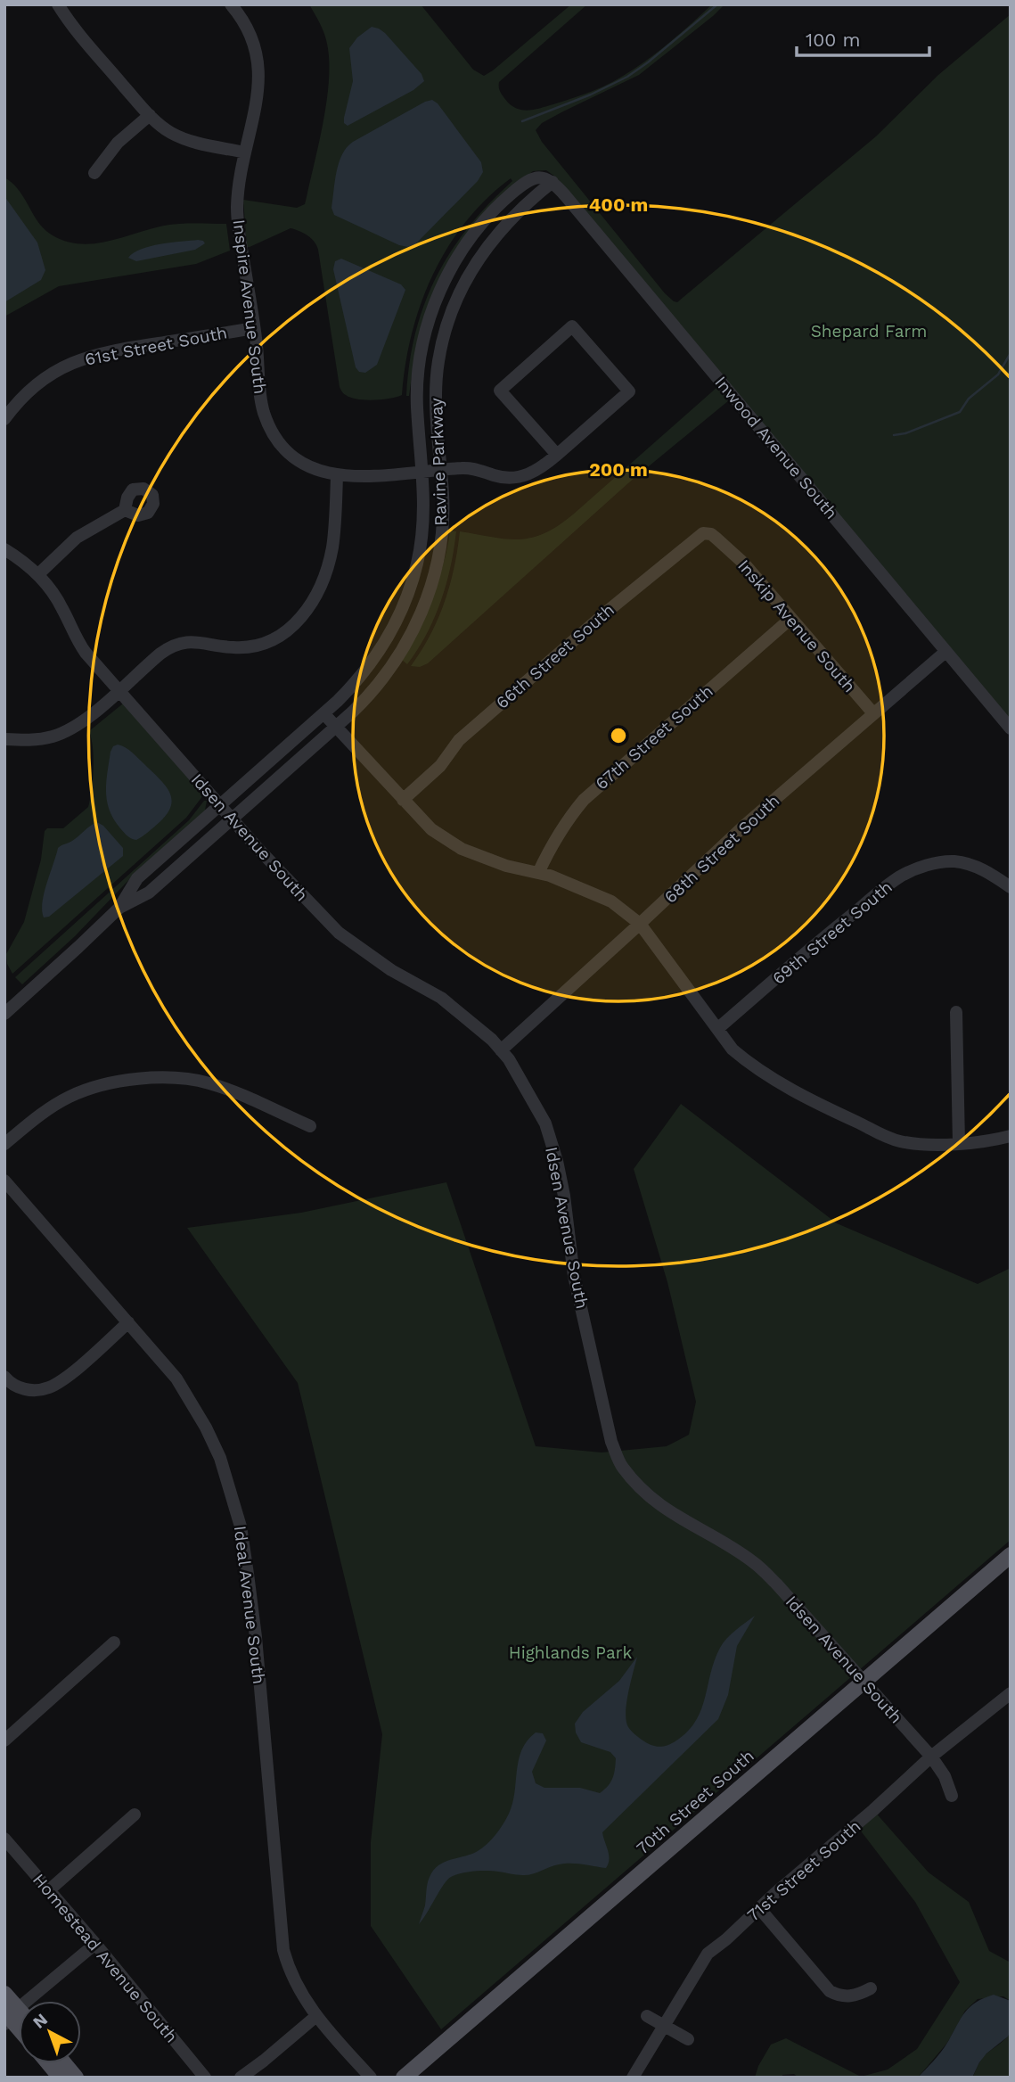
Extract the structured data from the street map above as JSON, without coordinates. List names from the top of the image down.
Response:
{
  "streets": {
    "main road": ["70th Street South"],
    "street": [
      "Inspire Avenue South",
      "61st Street South",
      "Inwood Avenue South",
      "Ravine Parkway",
      "Inskip Avenue South",
      "66th Street South",
      "67th Street South",
      "Idsen Avenue South",
      "68th Street South",
      "69th Street South",
      "Ideal Avenue South",
      "71st Street South",
      "Homestead Avenue South"
    ]
  },
  "crossings": [
    ["Inspire Avenue South", "61st Street South"],
    ["Inspire Avenue South", "Ravine Parkway"],
    ["Inwood Avenue South", "Ravine Parkway"],
    ["Inwood Avenue South", "68th Street South"],
    ["Ravine Parkway", "Idsen Avenue South"],
    ["Inskip Avenue South", "66th Street South"],
    ["Inskip Avenue South", "67th Street South"],
    ["Inskip Avenue South", "68th Street South"],
    ["Idsen Avenue South", "68th Street South"],
    ["Idsen Avenue South", "70th Street South"],
    ["Idsen Avenue South", "71st Street South"]
  ],
  "parks": ["Shepard Farm", "Highlands Park"],
  "scale_bar": "100 m",
  "north": "top left",
  "rings": ["400 m", "200 m"]
}
